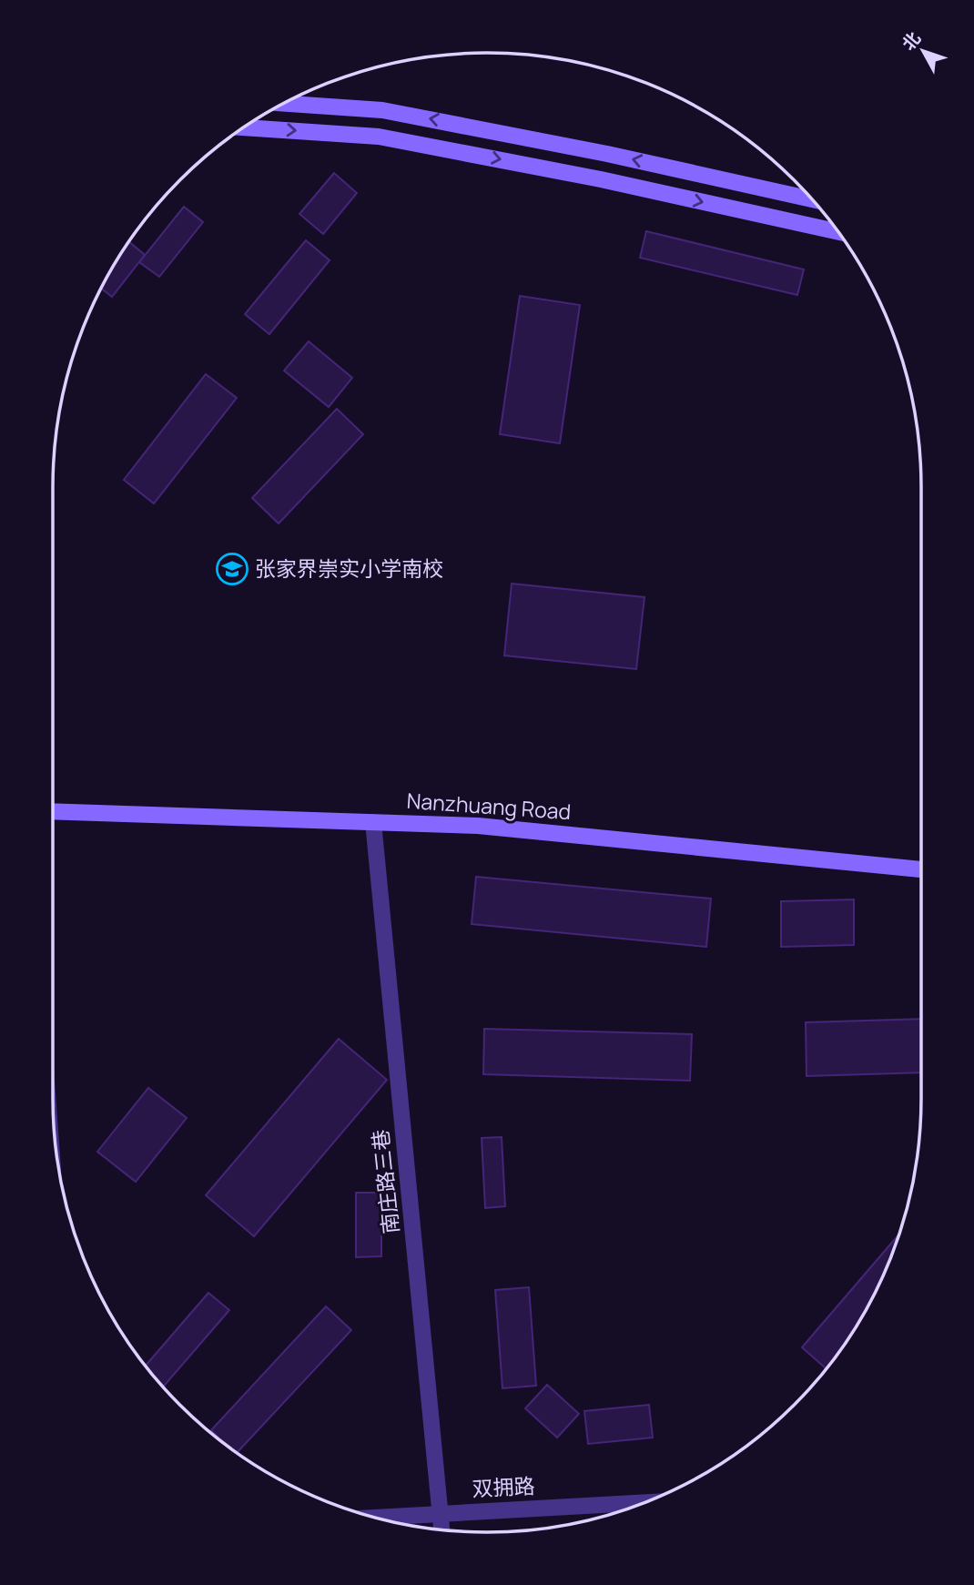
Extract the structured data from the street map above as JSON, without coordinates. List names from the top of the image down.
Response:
{
  "streets": {
    "main road": ["Nanzhuang Road"],
    "street": ["南庄路三巷", "双拥路"]
  },
  "crossings": [
    ["Nanzhuang Road", "南庄路三巷"],
    ["南庄路三巷", "双拥路"]
  ],
  "places": {
    "school or university": ["张家界崇实小学南校"]
  },
  "north": "top left"
}
